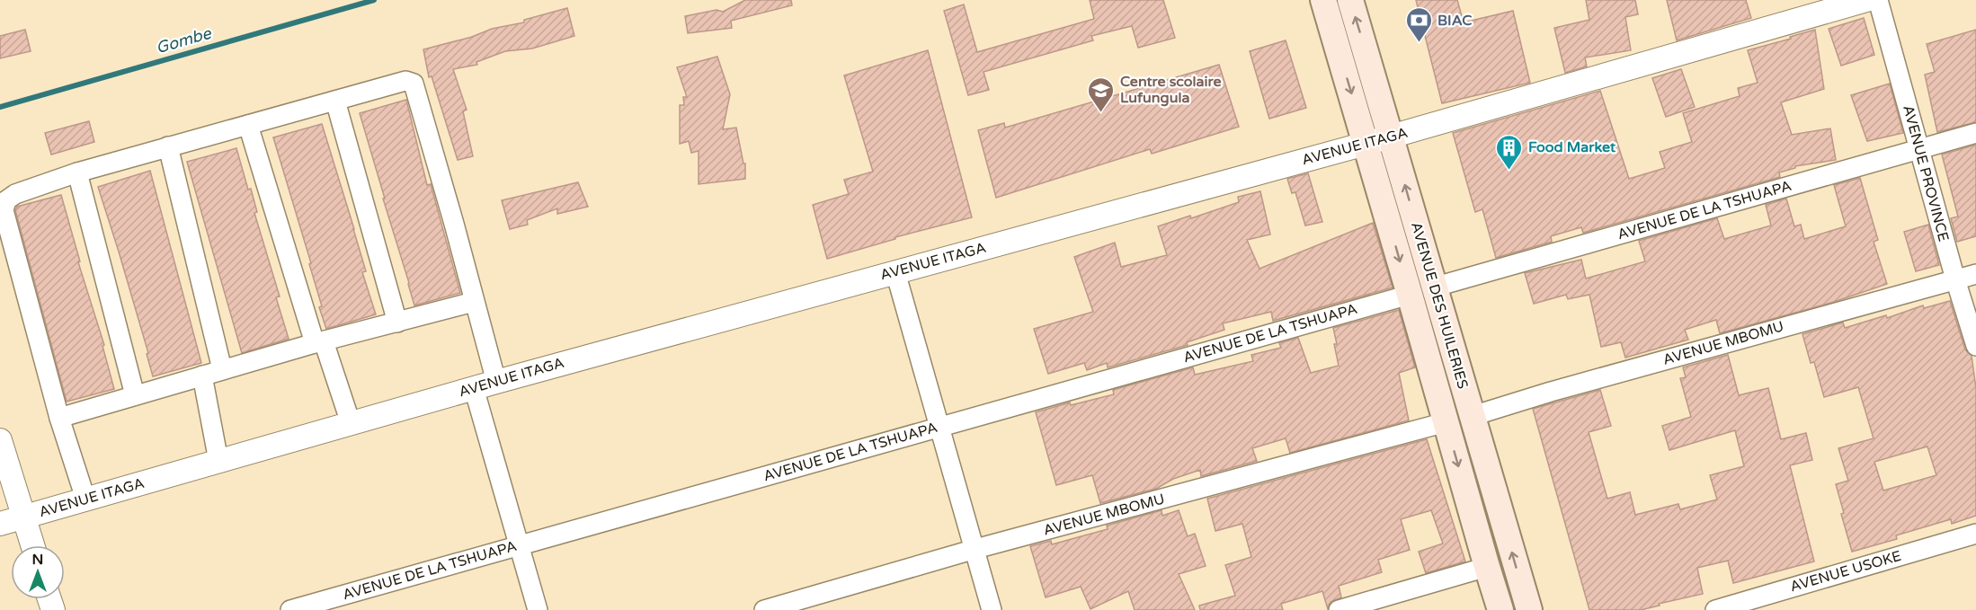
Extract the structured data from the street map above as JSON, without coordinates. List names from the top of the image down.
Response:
{
  "streets": {
    "main road": ["AVENUE DES HUILERIES"],
    "street": [
      "AVENUE ITAGA",
      "AVENUE PROVINCE",
      "AVENUE DE LA TSHUAPA",
      "AVENUE MBOMU",
      "AVENUE USOKE"
    ]
  },
  "crossings": [
    ["AVENUE ITAGA", "AVENUE DES HUILERIES"],
    ["AVENUE PROVINCE", "AVENUE DE LA TSHUAPA"],
    ["AVENUE PROVINCE", "AVENUE MBOMU"],
    ["AVENUE DE LA TSHUAPA", "AVENUE DES HUILERIES"],
    ["AVENUE DES HUILERIES", "AVENUE MBOMU"]
  ],
  "water": ["Gombe"],
  "places": {
    "bank": ["BIAC"],
    "school or university": ["Centre scolaire Lufungula"],
    "building": ["Food Market"]
  },
  "north": "top"
}
